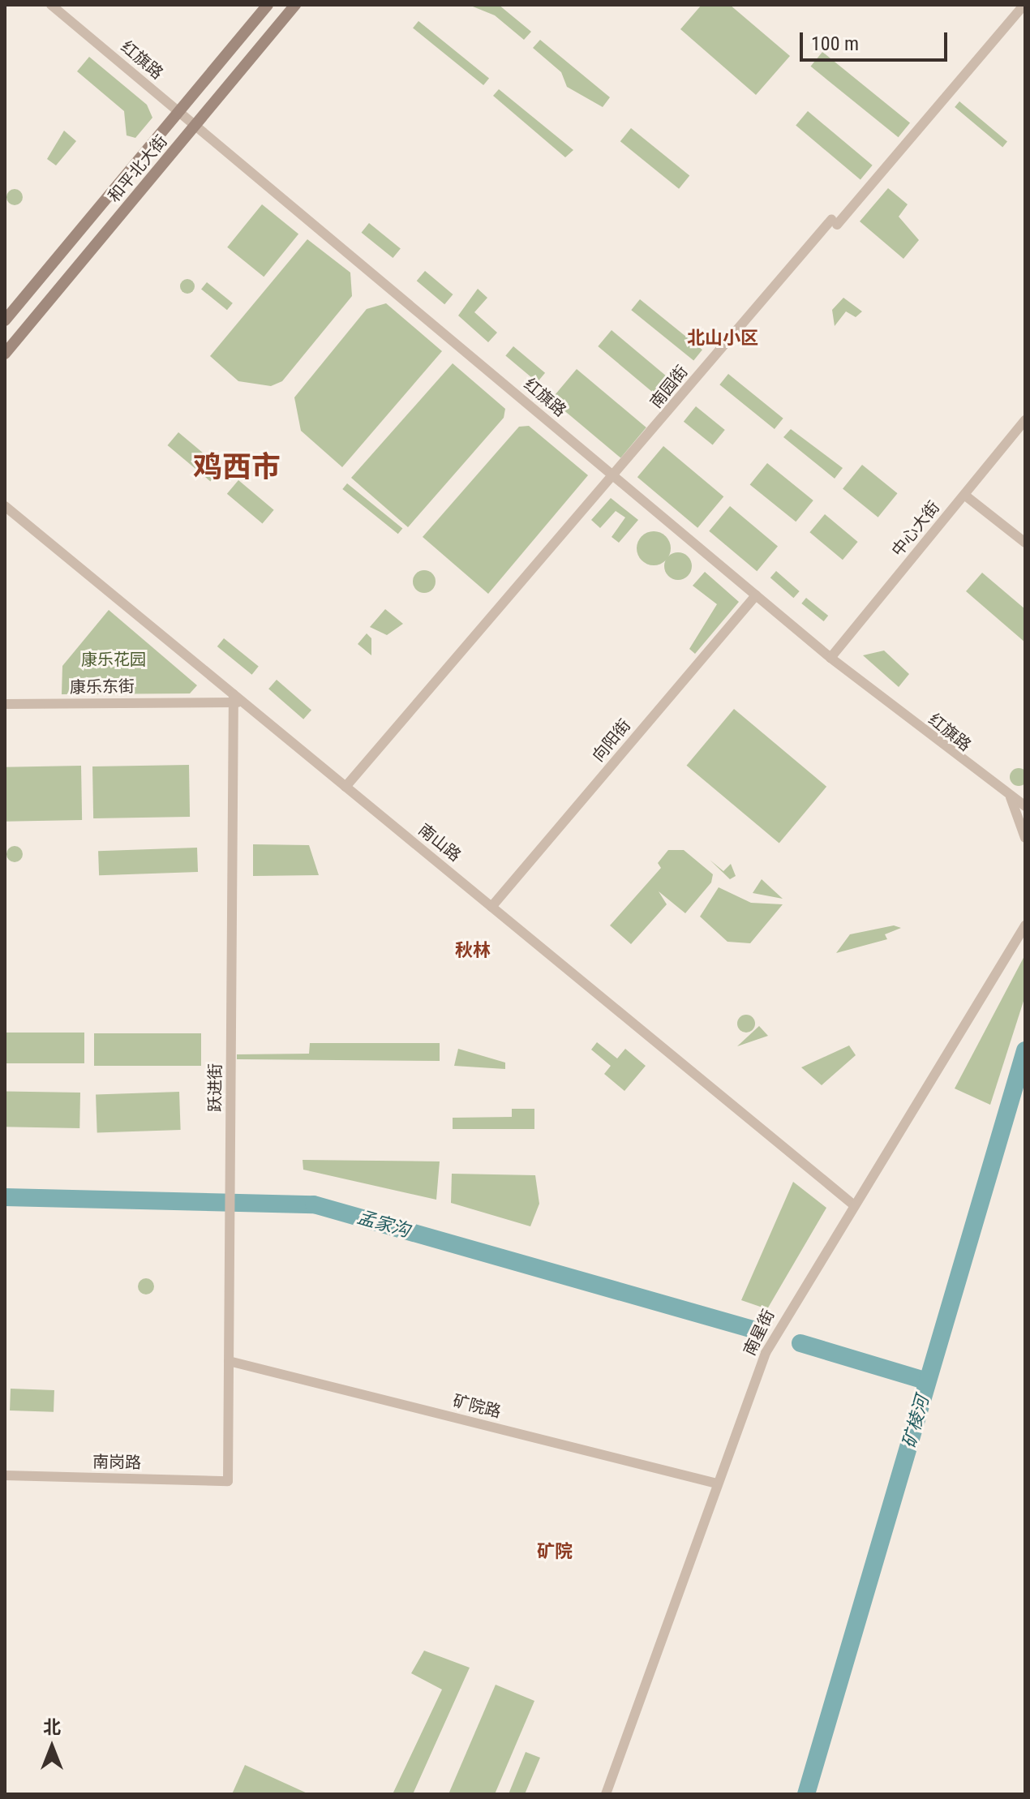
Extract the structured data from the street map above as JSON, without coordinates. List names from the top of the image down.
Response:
{
  "streets": {
    "main road": ["和平北大街"],
    "street": [
      "红旗路",
      "南园街",
      "中心大街",
      "康乐东街",
      "向阳街",
      "南山路",
      "跃进街",
      "南星街",
      "矿院路",
      "南岗路"
    ]
  },
  "crossings": [
    ["红旗路", "和平北大街"],
    ["红旗路", "南园街"],
    ["红旗路", "中心大街"],
    ["红旗路", "向阳街"],
    ["南园街", "南山路"],
    ["康乐东街", "南山路"],
    ["康乐东街", "跃进街"],
    ["向阳街", "南山路"],
    ["南山路", "跃进街"],
    ["南山路", "南星街"],
    ["跃进街", "矿院路"],
    ["跃进街", "南岗路"],
    ["南星街", "矿院路"]
  ],
  "districts": [
    "北山小区",
    "鸡西市",
    "秋林",
    "矿院"
  ],
  "water": ["孟家沟", "矿棱河"],
  "parks": ["康乐花园"],
  "scale_bar": "100 m",
  "north": "top"
}
